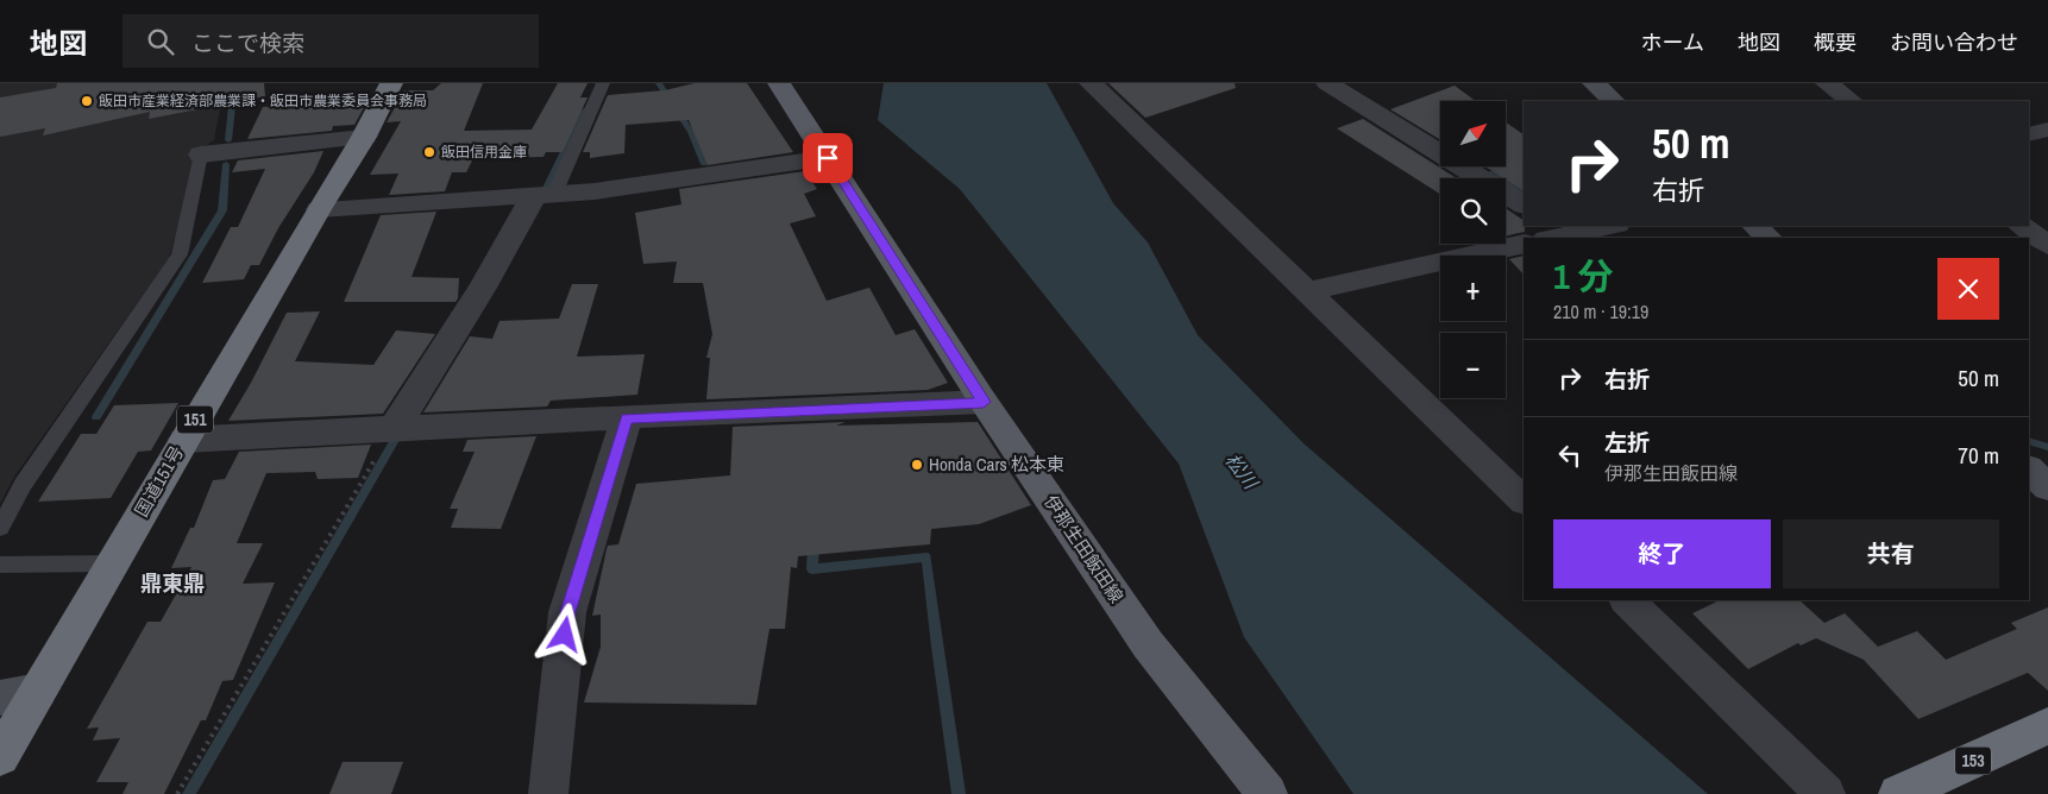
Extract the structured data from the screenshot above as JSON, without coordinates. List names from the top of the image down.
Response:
{
  "streets": {
    "highway": ["151", "国道151号", "153"],
    "main road": ["伊那生田飯田線"]
  },
  "districts": ["鼎東鼎"],
  "water": ["松川"],
  "places": ["飯田市産業経済部農業課・飯田市農業委員会事務局", "飯田信用金庫", "Honda Cars 松本東"],
  "north": "top right",
  "page": {
    "header": "地図",
    "search": "ここで検索",
    "nav": [
      "ホーム",
      "地図",
      "概要",
      "お問い合わせ"
    ],
    "map_buttons": ["+", "−"],
    "turn": ["50 m", "右折"],
    "heading": ["1 分", "210 m · 19:19"],
    "list": [
      {
        "name": "右折",
        "value": "50 m"
      },
      {
        "name": "左折",
        "note": "伊那生田飯田線",
        "value": "70 m"
      }
    ],
    "buttons": ["終了", "共有"]
  }
}
